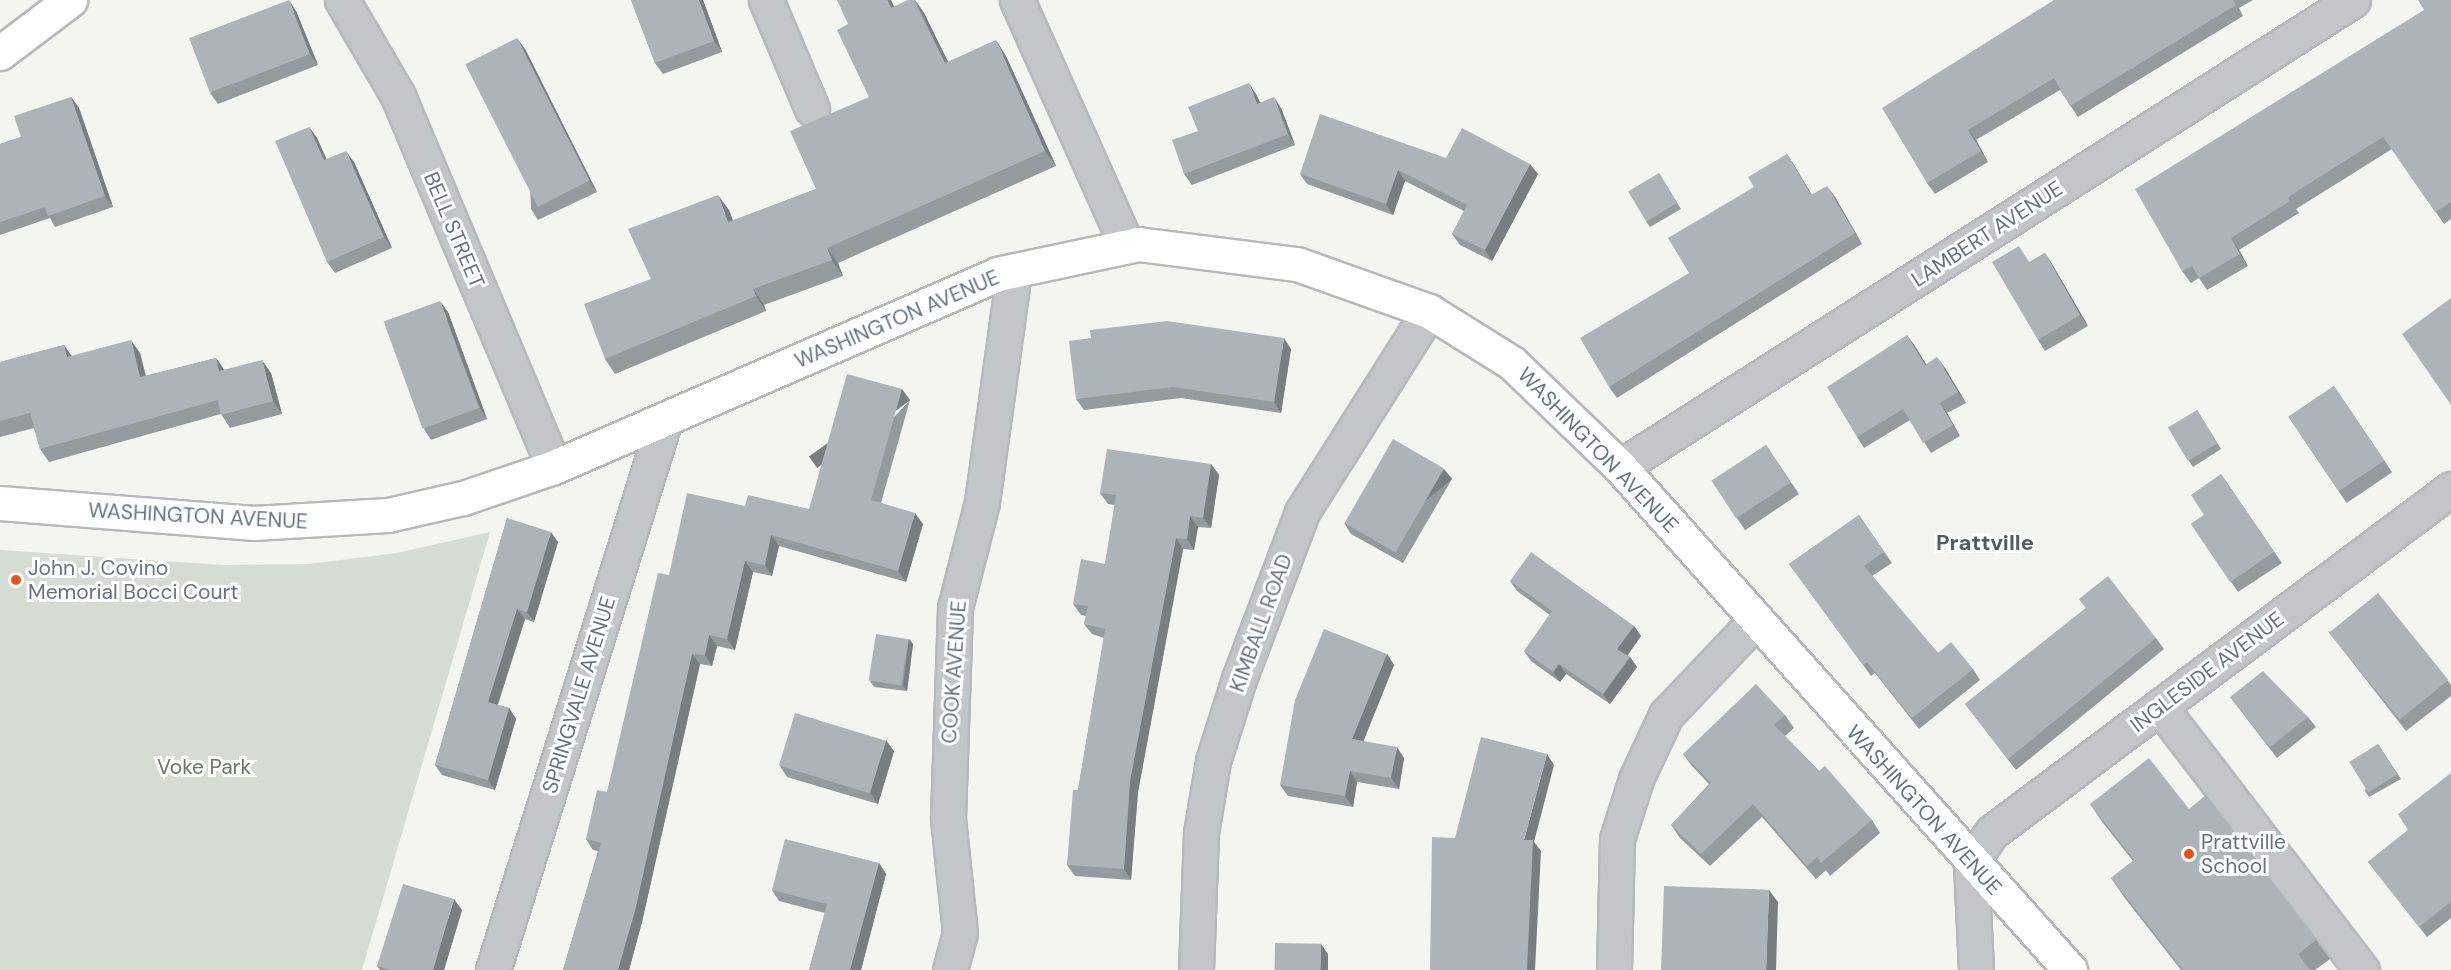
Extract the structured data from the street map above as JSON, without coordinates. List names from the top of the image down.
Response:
{
  "streets": {
    "main road": ["WASHINGTON AVENUE"],
    "street": [
      "BELL STREET",
      "LAMBERT AVENUE",
      "KIMBALL ROAD",
      "COOK AVENUE",
      "INGLESIDE AVENUE",
      "SPRINGVALE AVENUE"
    ]
  },
  "crossings": [
    ["BELL STREET", "WASHINGTON AVENUE"],
    ["LAMBERT AVENUE", "WASHINGTON AVENUE"],
    ["WASHINGTON AVENUE", "KIMBALL ROAD"],
    ["WASHINGTON AVENUE", "COOK AVENUE"],
    ["WASHINGTON AVENUE", "INGLESIDE AVENUE"],
    ["WASHINGTON AVENUE", "SPRINGVALE AVENUE"]
  ],
  "districts": ["Prattville"],
  "parks": ["Voke Park"],
  "places": ["John J. Covino Memorial Bocci Court", "Prattville School"]
}
